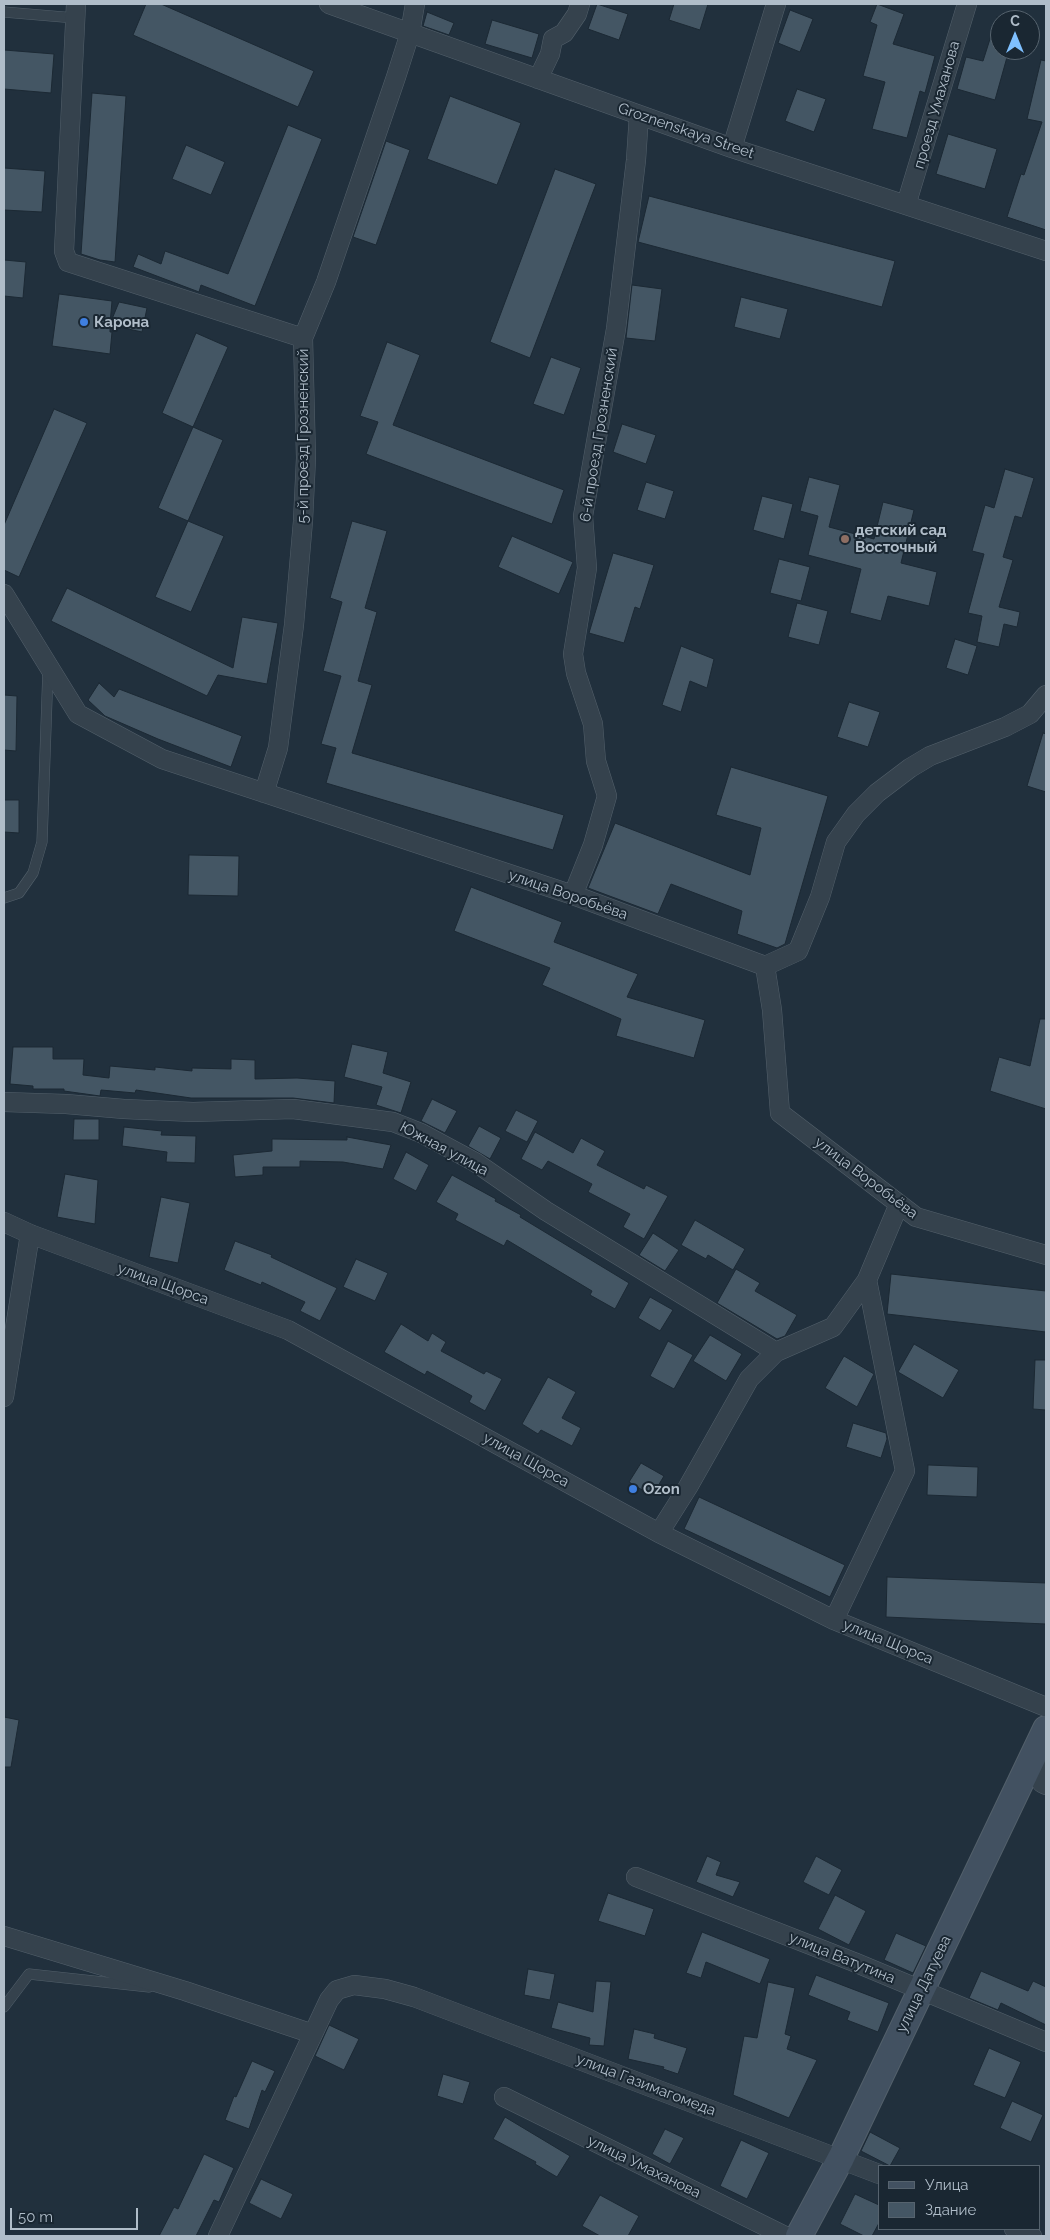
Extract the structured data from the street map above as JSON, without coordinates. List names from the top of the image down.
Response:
{
  "streets": {
    "street": [
      "проезд Умаханова",
      "Groznenskaya Street",
      "6-й проезд Грозненский",
      "5-й проезд Грозненский",
      "улица Воробьёва",
      "Южная улица",
      "улица Щорса",
      "улица Ватутина",
      "улица Датуева",
      "улица Газимагомеда",
      "улица Умаханова"
    ]
  },
  "crossings": [
    ["проезд Умаханова", "Groznenskaya Street"],
    ["Groznenskaya Street", "6-й проезд Грозненский"],
    ["Groznenskaya Street", "5-й проезд Грозненский"],
    ["6-й проезд Грозненский", "улица Воробьёва"],
    ["5-й проезд Грозненский", "улица Воробьёва"],
    ["улица Ватутина", "улица Датуева"],
    ["улица Датуева", "улица Газимагомеда"]
  ],
  "places": ["Карона", "детский сад Восточный", "Ozon"],
  "legend": ["Улица", "Здание"],
  "scale_bar": "50 m",
  "north": "top"
}
